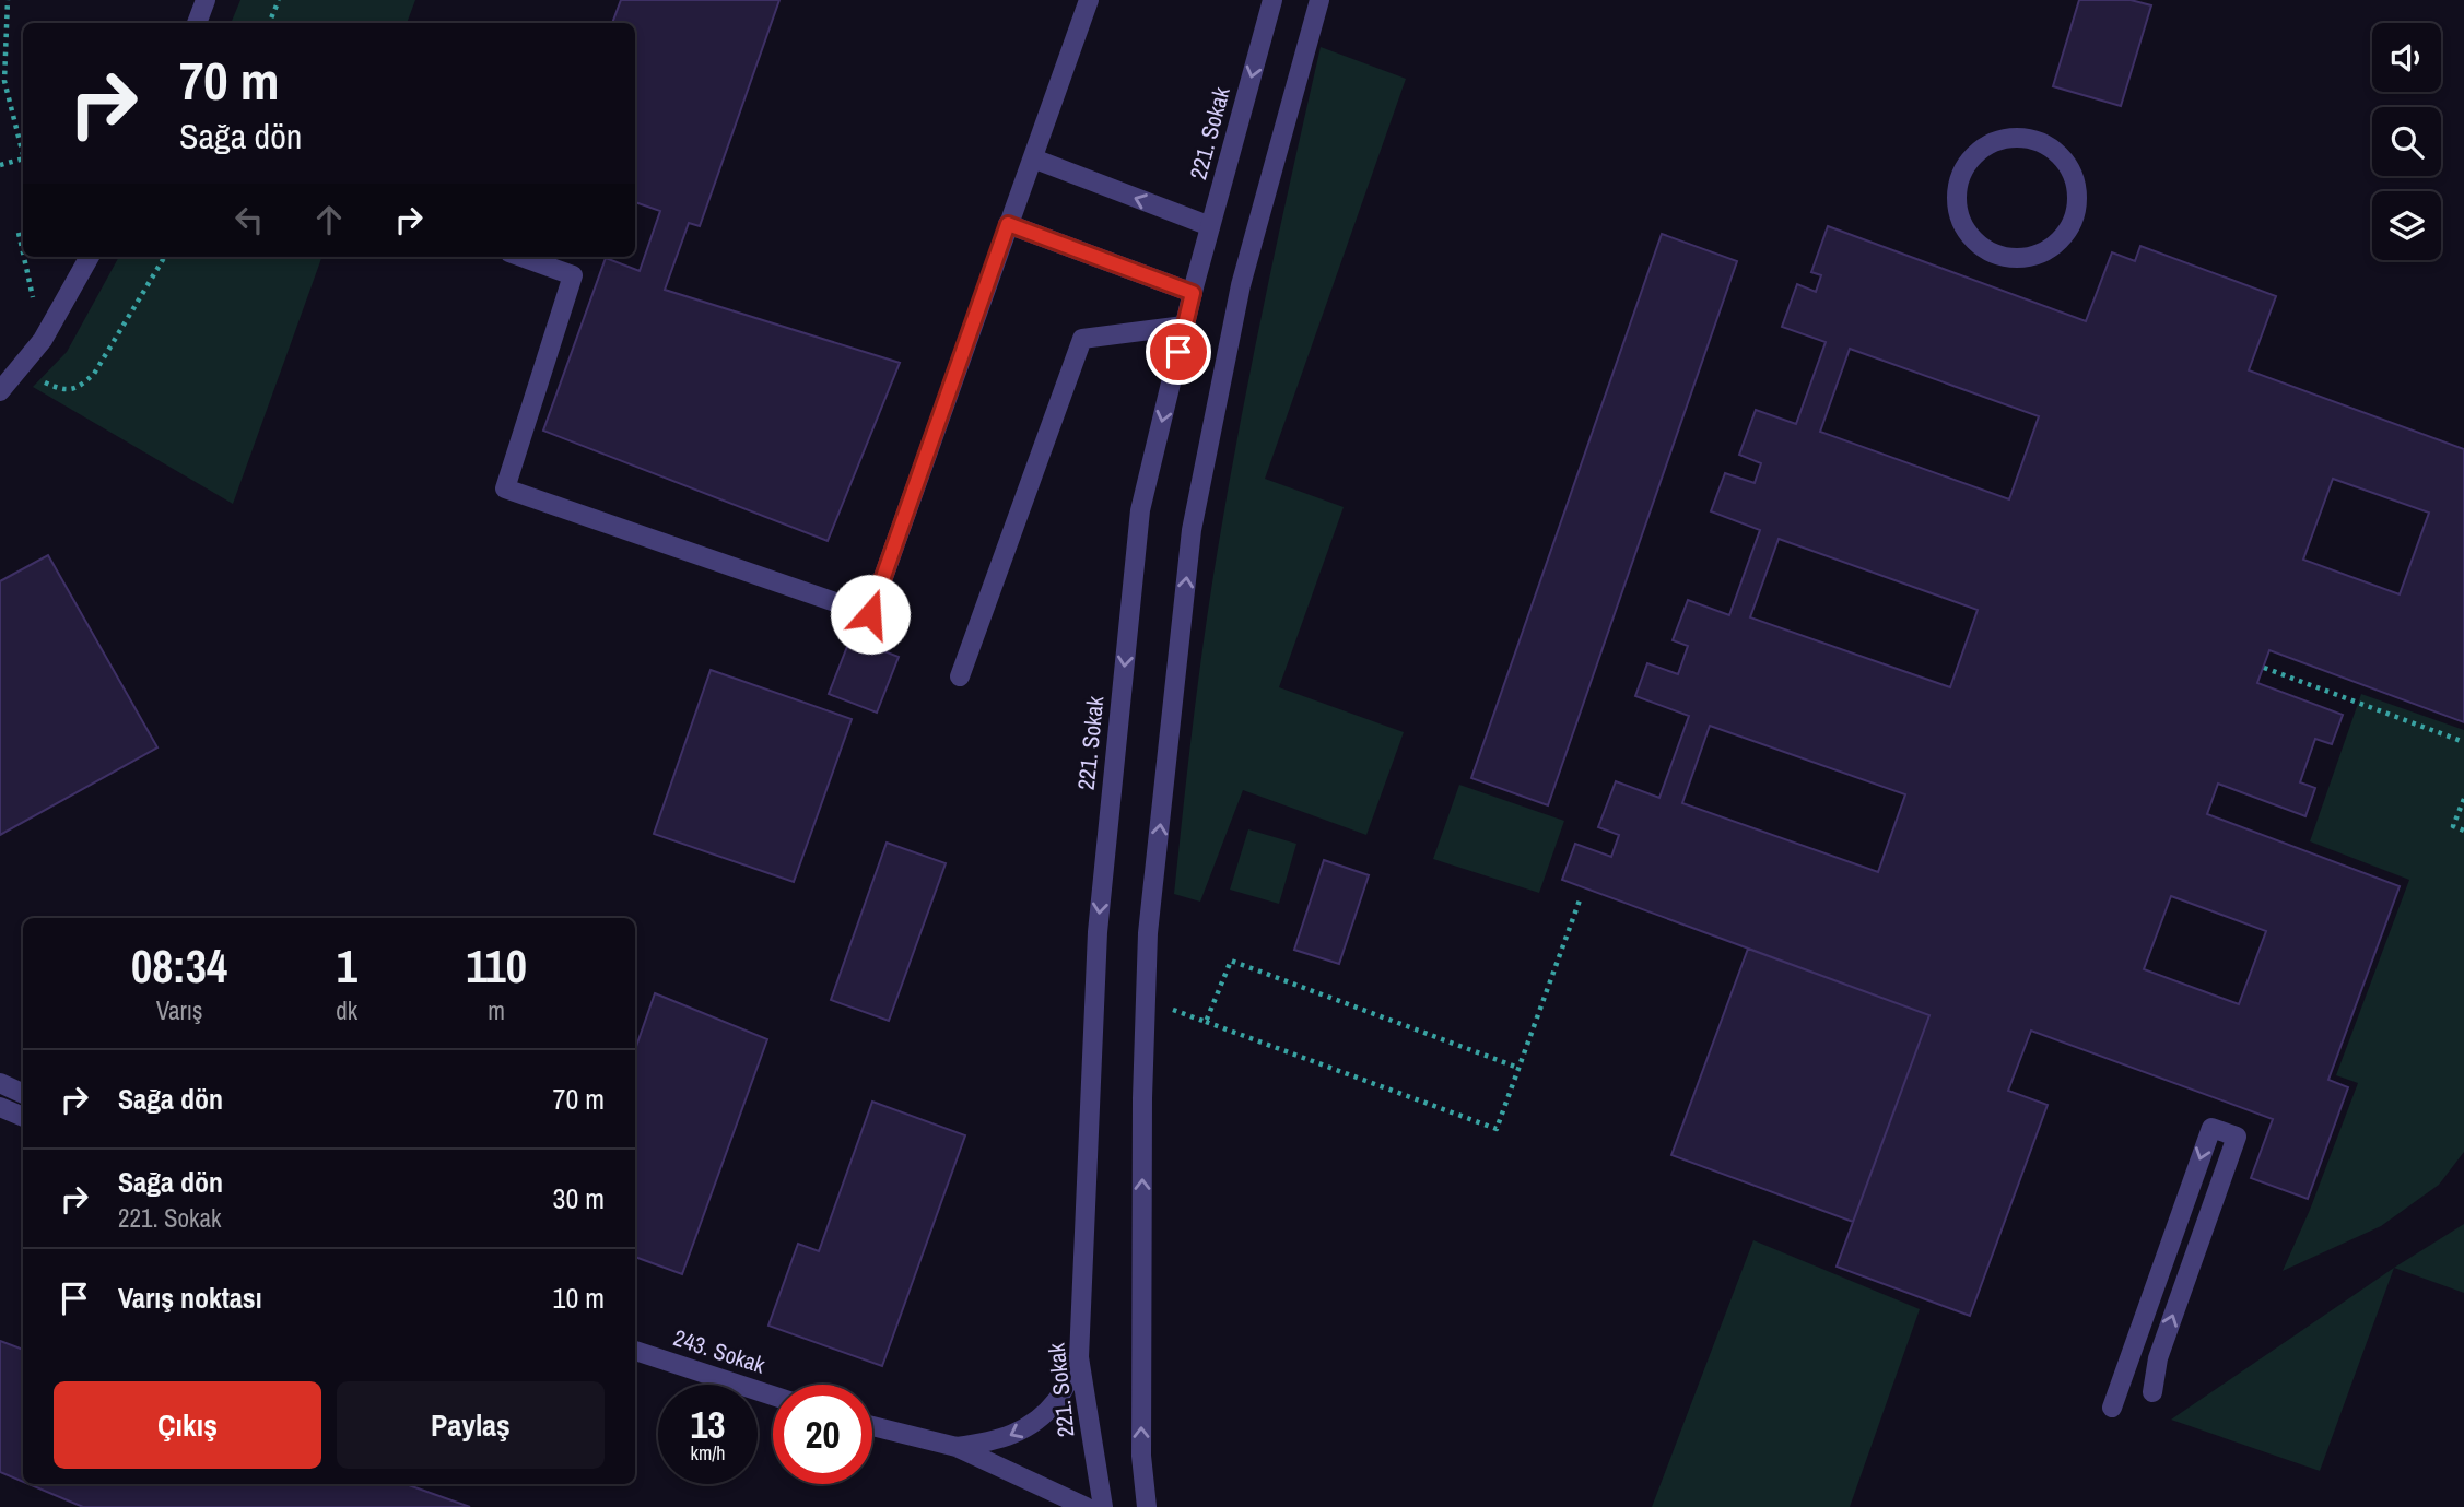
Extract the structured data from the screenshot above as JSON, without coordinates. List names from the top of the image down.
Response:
{
  "streets": {
    "street": ["221. Sokak", "243. Sokak"]
  },
  "page": {
    "turn": ["70 m", "Sağa dön"],
    "eta": [
      "08:34",
      "Varış",
      "1",
      "dk",
      "110",
      "m"
    ],
    "list": [
      {
        "name": "Sağa dön",
        "value": "70 m"
      },
      {
        "name": "Sağa dön",
        "note": "221. Sokak",
        "value": "30 m"
      },
      {
        "name": "Varış noktası",
        "value": "10 m"
      }
    ],
    "buttons": ["Çıkış", "Paylaş"],
    "speed": "13 km/h",
    "limit": "20"
  }
}
